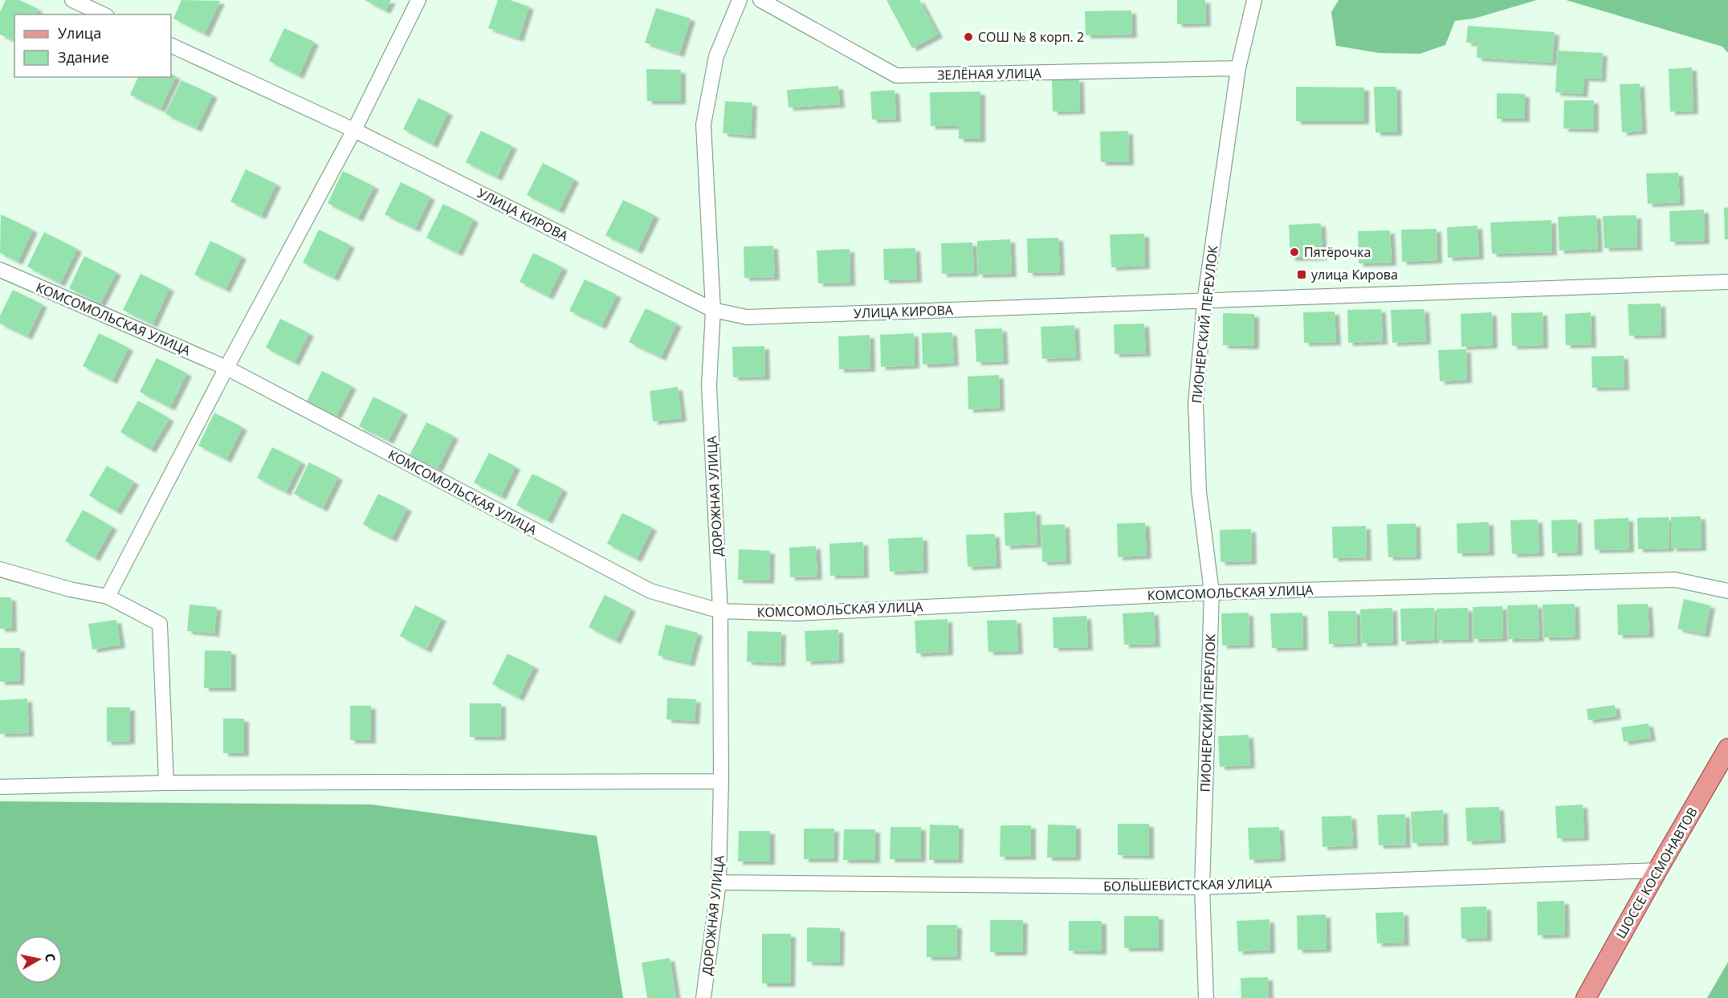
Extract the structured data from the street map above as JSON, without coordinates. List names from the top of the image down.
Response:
{
  "streets": {
    "main road": ["ШОССЕ КОСМОНАВТОВ"],
    "street": [
      "ЗЕЛЁНАЯ УЛИЦА",
      "УЛИЦА КИРОВА",
      "КОМСОМОЛЬСКАЯ УЛИЦА",
      "ПИОНЕРСКИЙ ПЕРЕУЛОК",
      "ДОРОЖНАЯ УЛИЦА",
      "БОЛЬШЕВИСТСКАЯ УЛИЦА"
    ]
  },
  "crossings": [
    ["ЗЕЛЁНАЯ УЛИЦА", "ПИОНЕРСКИЙ ПЕРЕУЛОК"],
    ["УЛИЦА КИРОВА", "ПИОНЕРСКИЙ ПЕРЕУЛОК"],
    ["УЛИЦА КИРОВА", "ДОРОЖНАЯ УЛИЦА"],
    ["КОМСОМОЛЬСКАЯ УЛИЦА", "ПИОНЕРСКИЙ ПЕРЕУЛОК"],
    ["КОМСОМОЛЬСКАЯ УЛИЦА", "ДОРОЖНАЯ УЛИЦА"],
    ["ПИОНЕРСКИЙ ПЕРЕУЛОК", "БОЛЬШЕВИСТСКАЯ УЛИЦА"],
    ["ДОРОЖНАЯ УЛИЦА", "БОЛЬШЕВИСТСКАЯ УЛИЦА"],
    ["ШОССЕ КОСМОНАВТОВ", "БОЛЬШЕВИСТСКАЯ УЛИЦА"]
  ],
  "places": {
    "other": ["СОШ № 8 корп. 2", "Пятёрочка"],
    "transit": ["улица Кирова"]
  },
  "legend": ["Улица", "Здание"],
  "north": "right"
}
